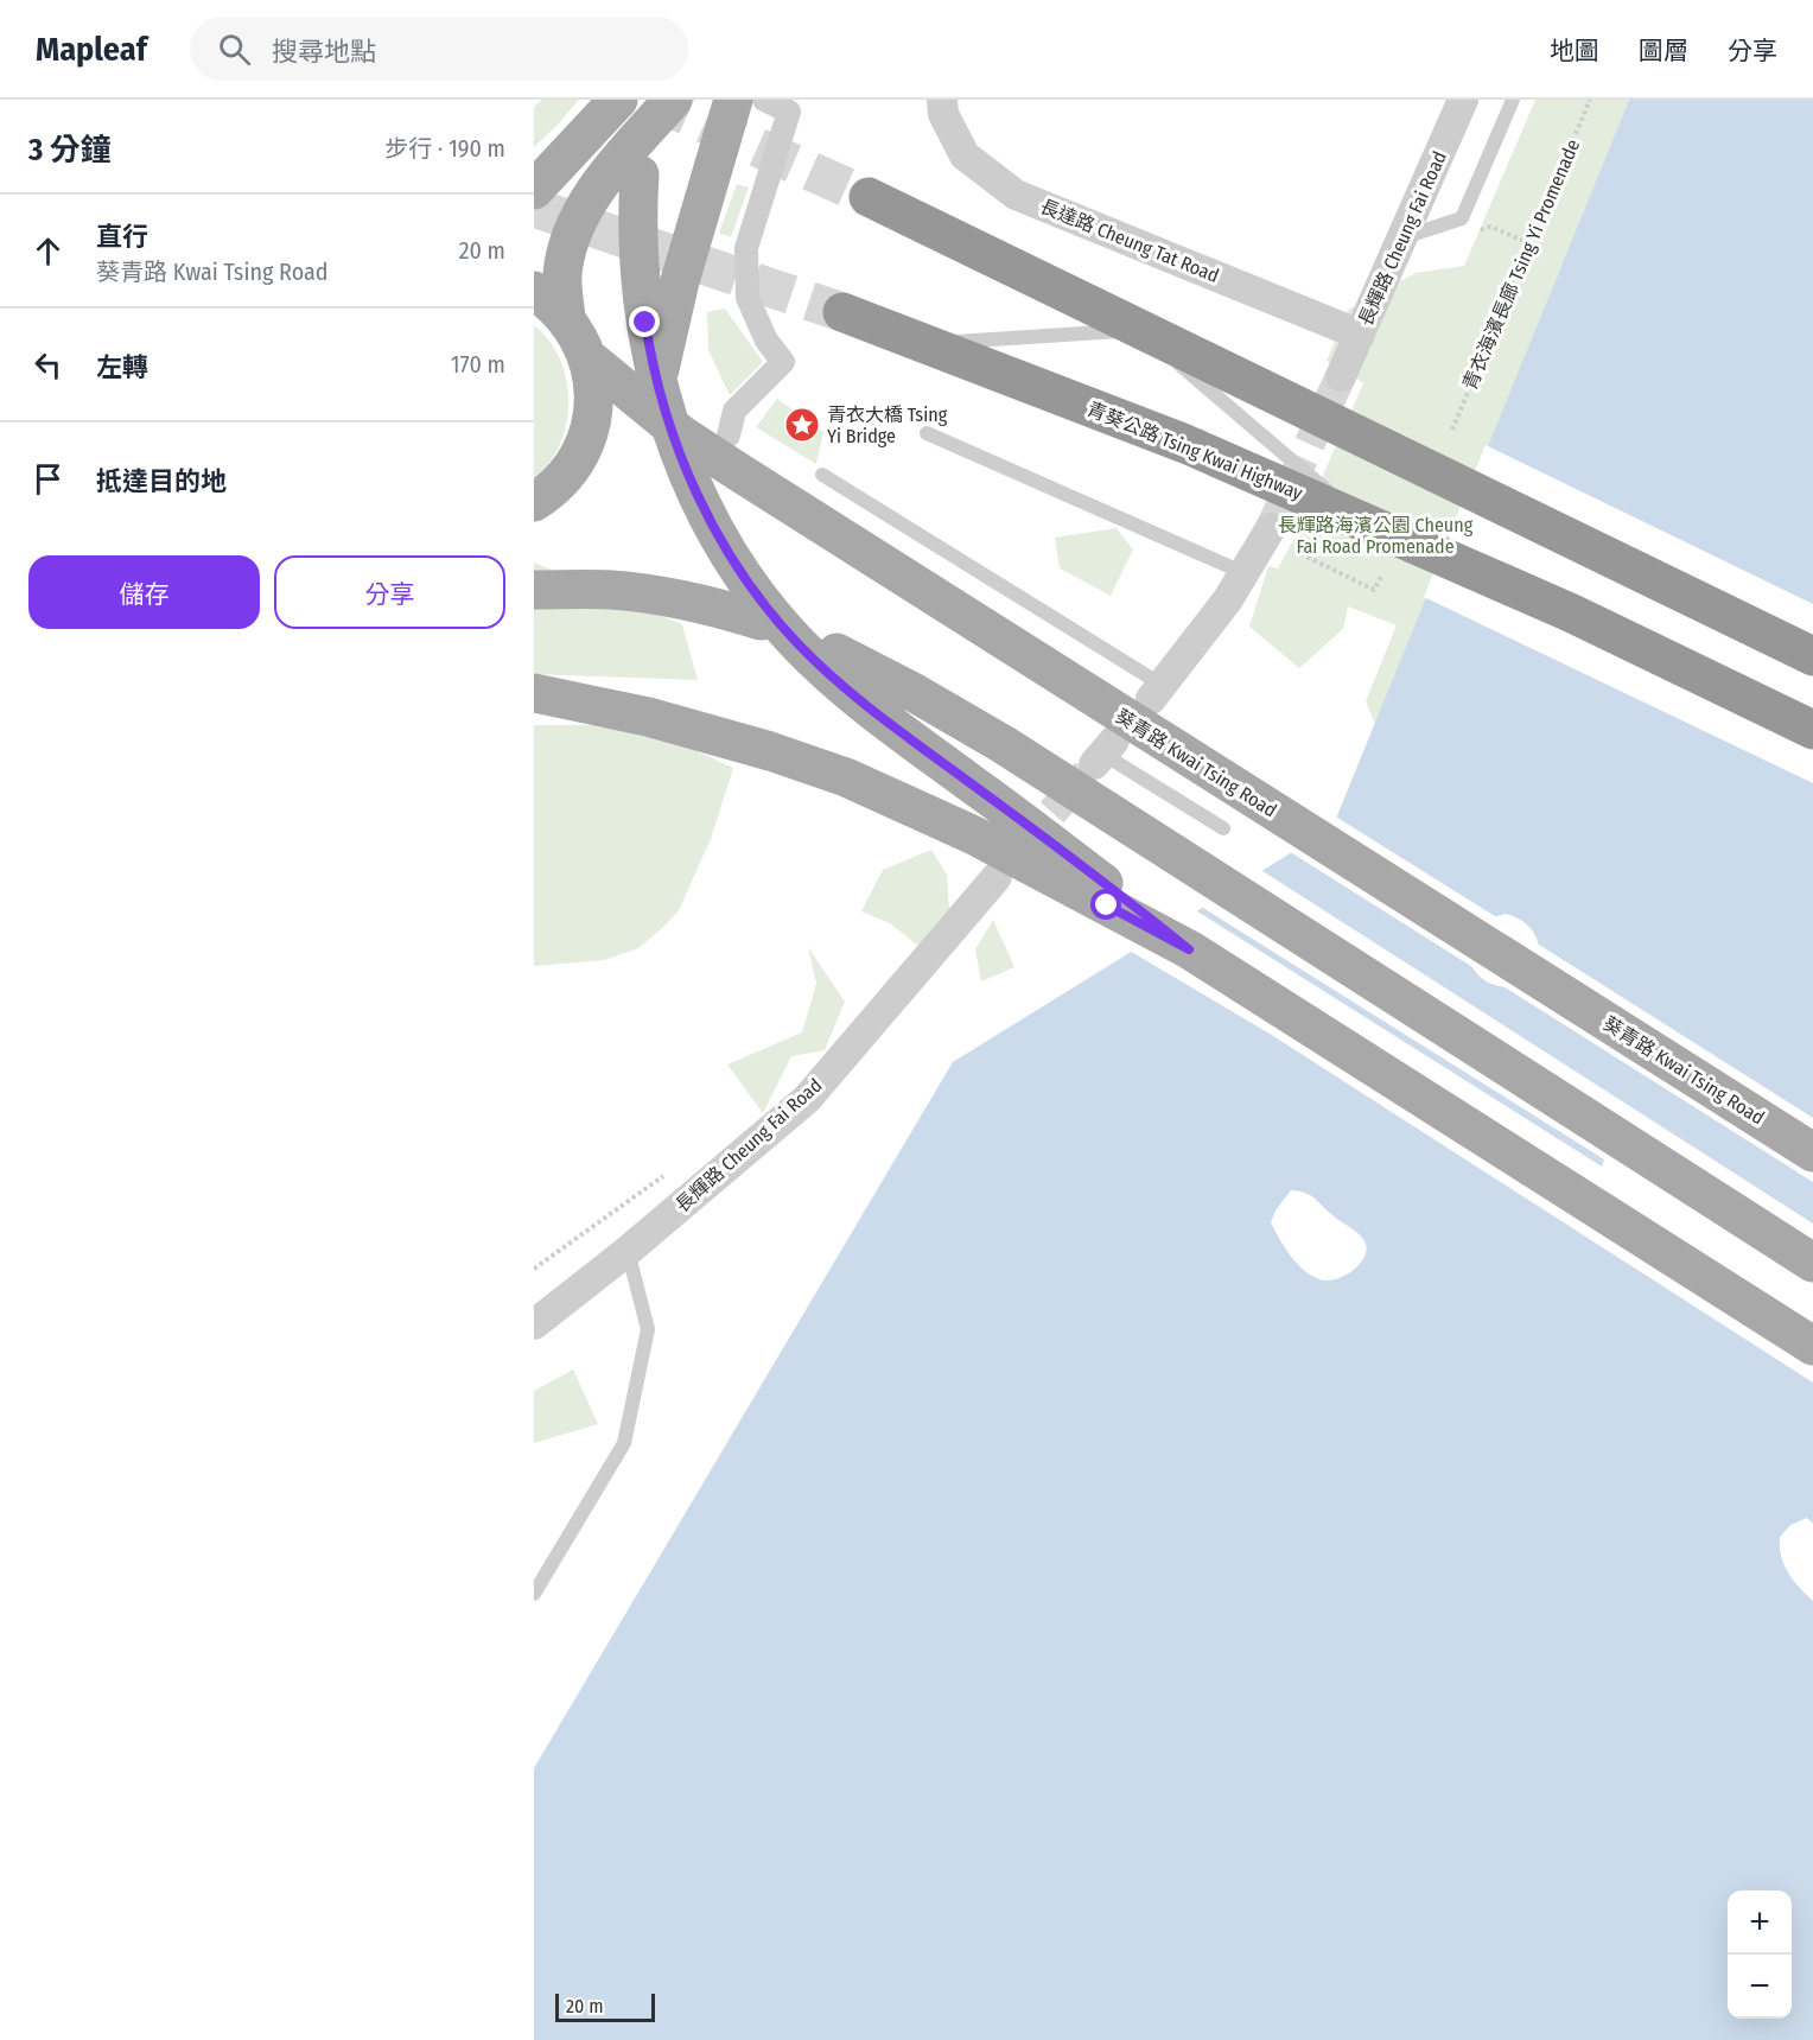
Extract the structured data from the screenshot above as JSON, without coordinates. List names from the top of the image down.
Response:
{
  "streets": {
    "highway": ["青葵公路 Tsing Kwai Highway"],
    "main road": ["葵青路 Kwai Tsing Road"],
    "street": ["長輝路 Cheung Fai Road", "長達路 Cheung Tat Road"],
    "path": ["青衣海濱長廊 Tsing Yi Promenade"]
  },
  "crossings": [
    ["長輝路 Cheung Fai Road", "長達路 Cheung Tat Road"]
  ],
  "parks": ["長輝路海濱公園 Cheung Fai Road Promenade"],
  "places": {
    "place": ["青衣大橋 Tsing Yi Bridge"]
  },
  "scale_bar": "20 m",
  "page": {
    "header": "Mapleaf",
    "search": "搜尋地點",
    "nav": ["地圖", "圖層", "分享"],
    "heading": ["3 分鐘", "步行 · 190 m"],
    "list": [
      ["直行", "葵青路 Kwai Tsing Road", "20 m"],
      ["左轉", "170 m"],
      "抵達目的地"
    ],
    "buttons": ["儲存", "分享"],
    "map_buttons": ["+", "−"],
    "scale": "20 m"
  }
}
